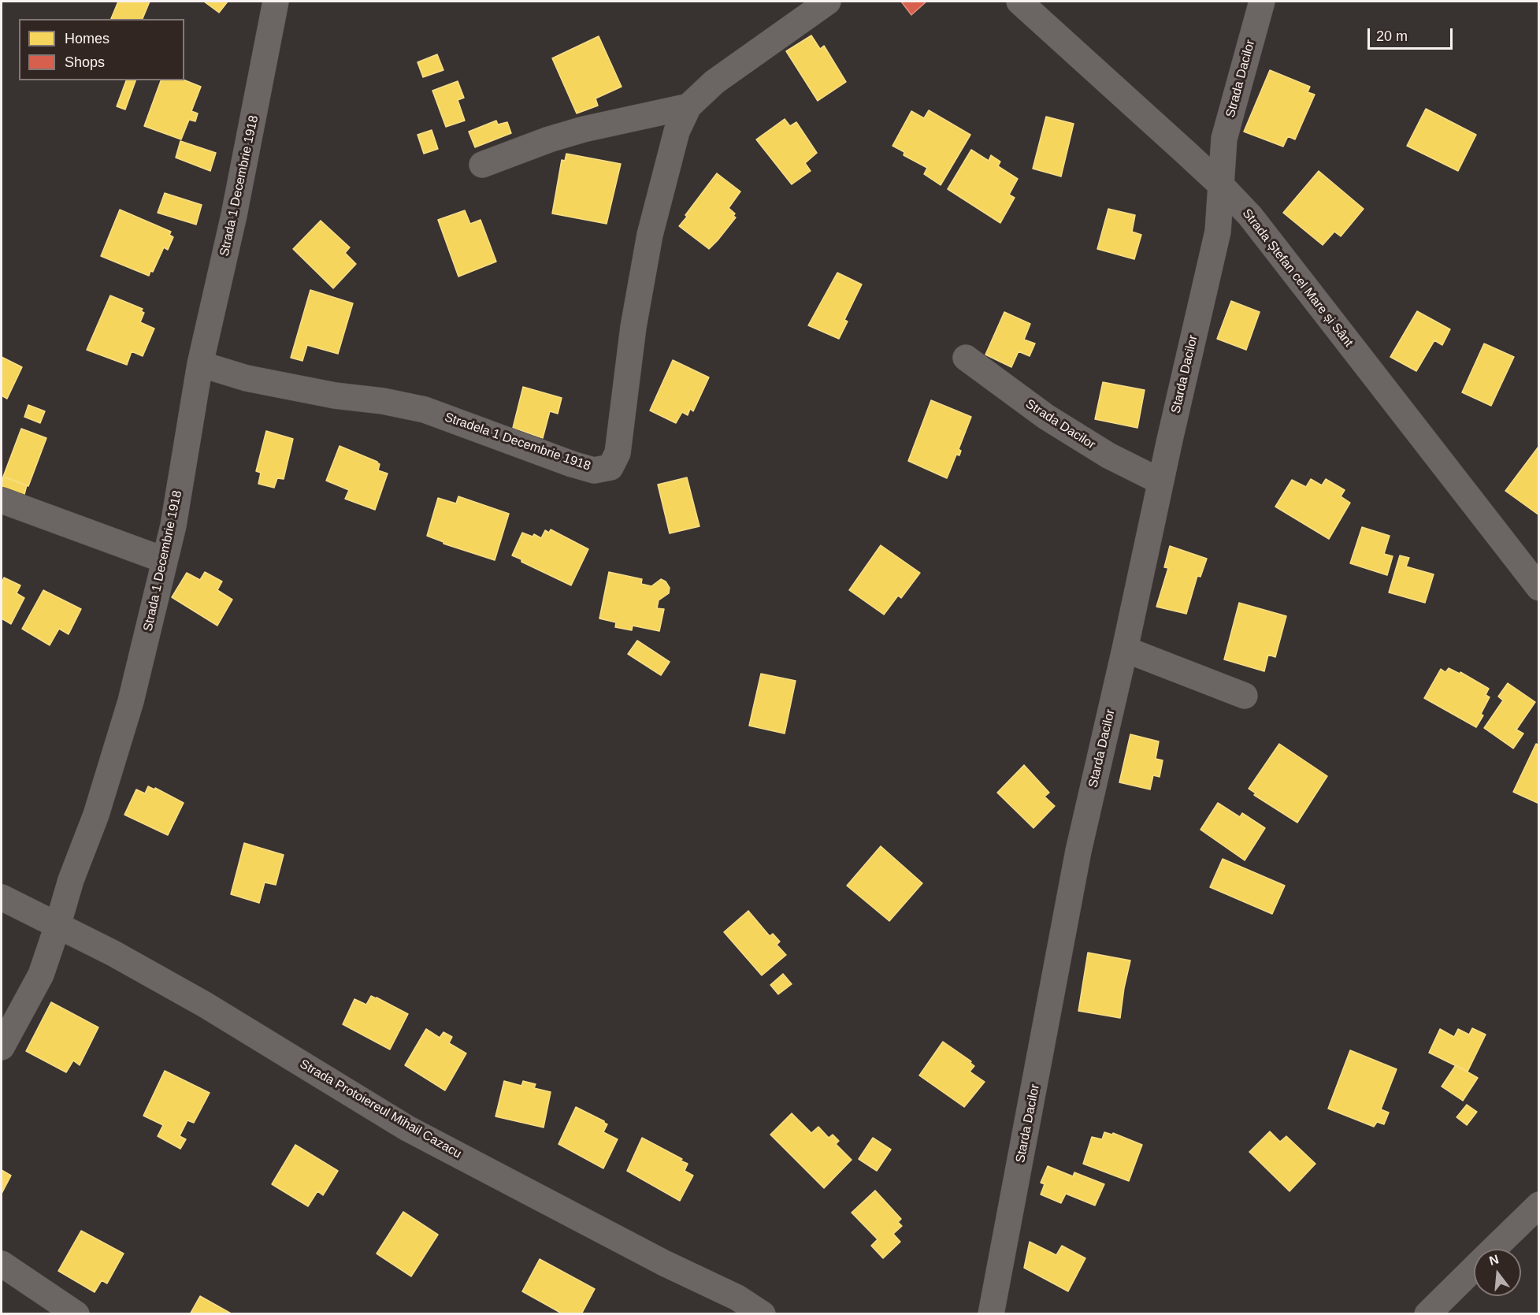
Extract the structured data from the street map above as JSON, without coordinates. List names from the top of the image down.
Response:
{
  "streets": {
    "street": [
      "Strada Dacilor",
      "Strada 1 Decembrie 1918",
      "Strada Ștefan cel Mare și Sânt",
      "Starda Dacilor",
      "Stradela 1 Decembrie 1918",
      "Strada Protoiereul Mihail Cazacu"
    ]
  },
  "crossings": [
    ["Strada Dacilor", "Strada Ștefan cel Mare și Sânt"],
    ["Strada Dacilor", "Starda Dacilor"],
    ["Strada 1 Decembrie 1918", "Stradela 1 Decembrie 1918"],
    ["Strada 1 Decembrie 1918", "Strada Protoiereul Mihail Cazacu"],
    ["Strada Ștefan cel Mare și Sânt", "Starda Dacilor"]
  ],
  "legend": ["Homes", "Shops"],
  "scale_bar": "20 m",
  "north": "top"
}
